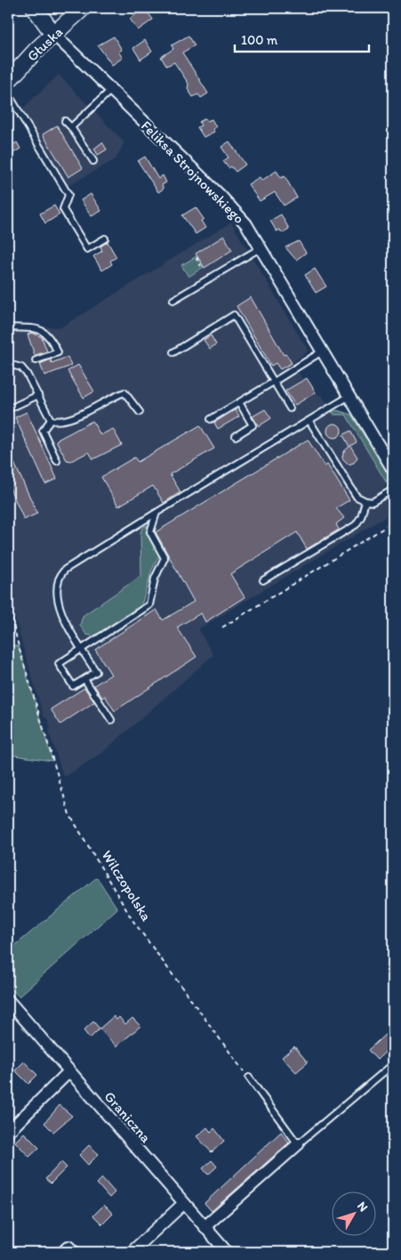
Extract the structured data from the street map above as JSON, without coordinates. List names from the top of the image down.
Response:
{
  "streets": {
    "street": ["Głuska", "Feliksa Strojnowskiego", "Graniczna"],
    "path": ["Wilczopolska"]
  },
  "crossings": [
    ["Głuska", "Feliksa Strojnowskiego"]
  ],
  "scale_bar": "100 m",
  "north": "top right"
}
